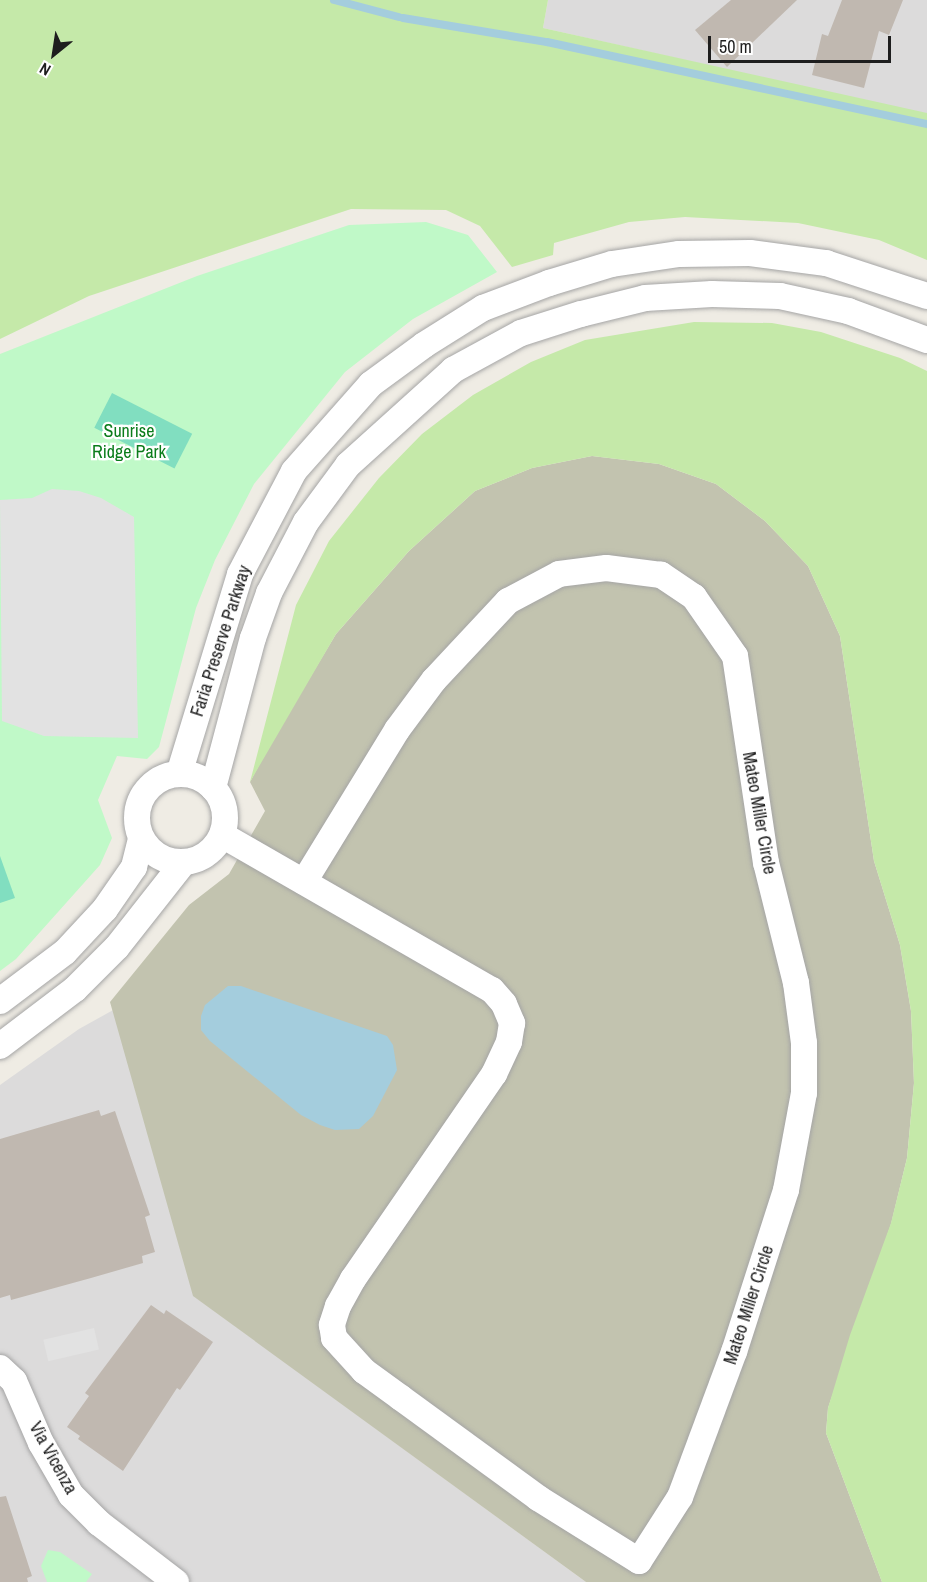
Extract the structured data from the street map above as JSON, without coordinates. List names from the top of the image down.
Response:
{
  "streets": {
    "street": ["Faria Preserve Parkway", "Mateo Miller Circle", "Via Vicenza"]
  },
  "crossings": [
    ["Faria Preserve Parkway", "Mateo Miller Circle"]
  ],
  "parks": ["Sunrise Ridge Park"],
  "scale_bar": "50 m",
  "north": "bottom left"
}
